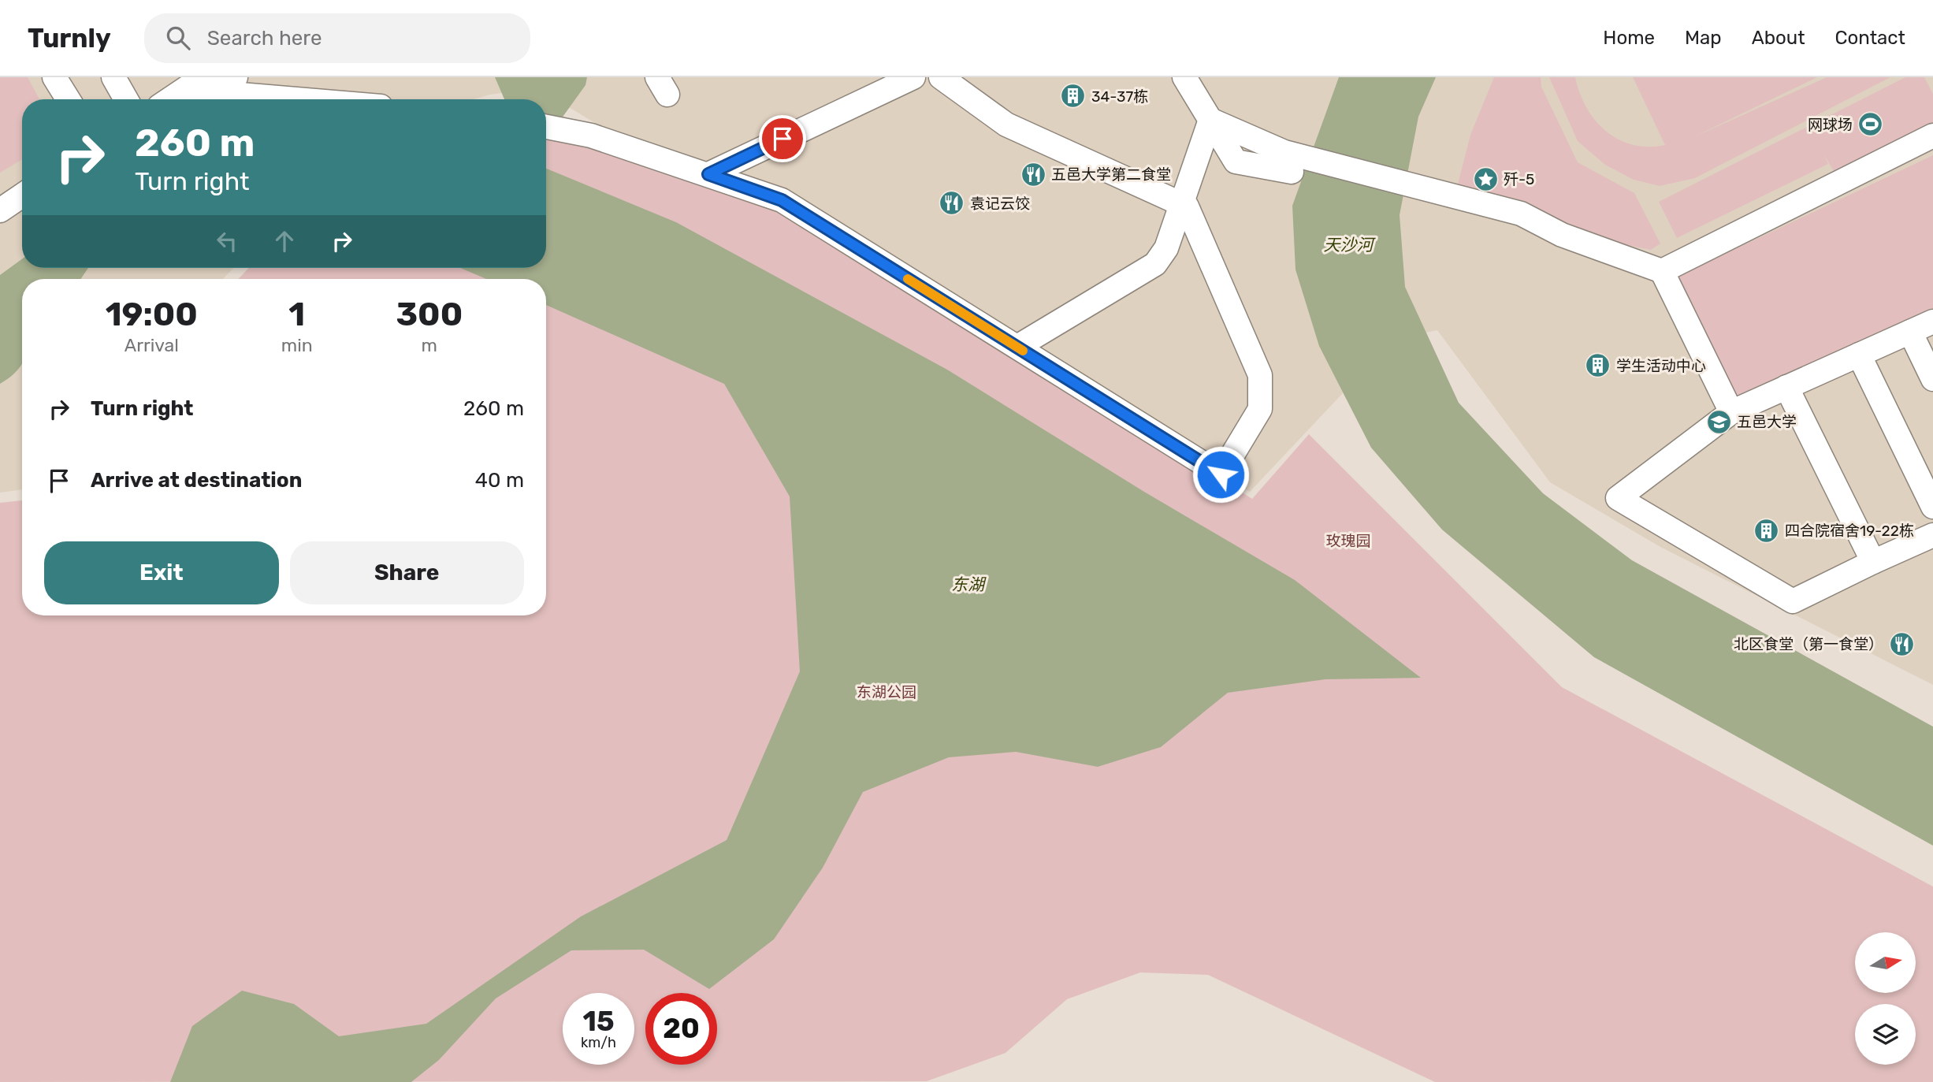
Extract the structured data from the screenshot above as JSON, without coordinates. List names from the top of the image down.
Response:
{
  "water": ["天沙河", "东湖"],
  "parks": ["玫瑰园", "东湖公园"],
  "places": {
    "building": ["34-37栋", "学生活动中心", "四合院宿舍19-22栋"],
    "sports": ["网球场"],
    "restaurant": ["五邑大学第二食堂", "袁记云饺", "北区食堂（第一食堂）"],
    "place": ["歼-5"],
    "school or university": ["五邑大学"]
  },
  "north": "right",
  "page": {
    "header": "Turnly",
    "search": "Search here",
    "nav": [
      "Home",
      "Map",
      "About",
      "Contact"
    ],
    "turn": ["260 m", "Turn right"],
    "eta": [
      "19:00",
      "Arrival",
      "1",
      "min",
      "300",
      "m"
    ],
    "list": [
      {
        "name": "Turn right",
        "value": "260 m"
      },
      {
        "name": "Arrive at destination",
        "value": "40 m"
      }
    ],
    "buttons": ["Exit", "Share"],
    "speed": "15 km/h",
    "limit": "20"
  }
}
